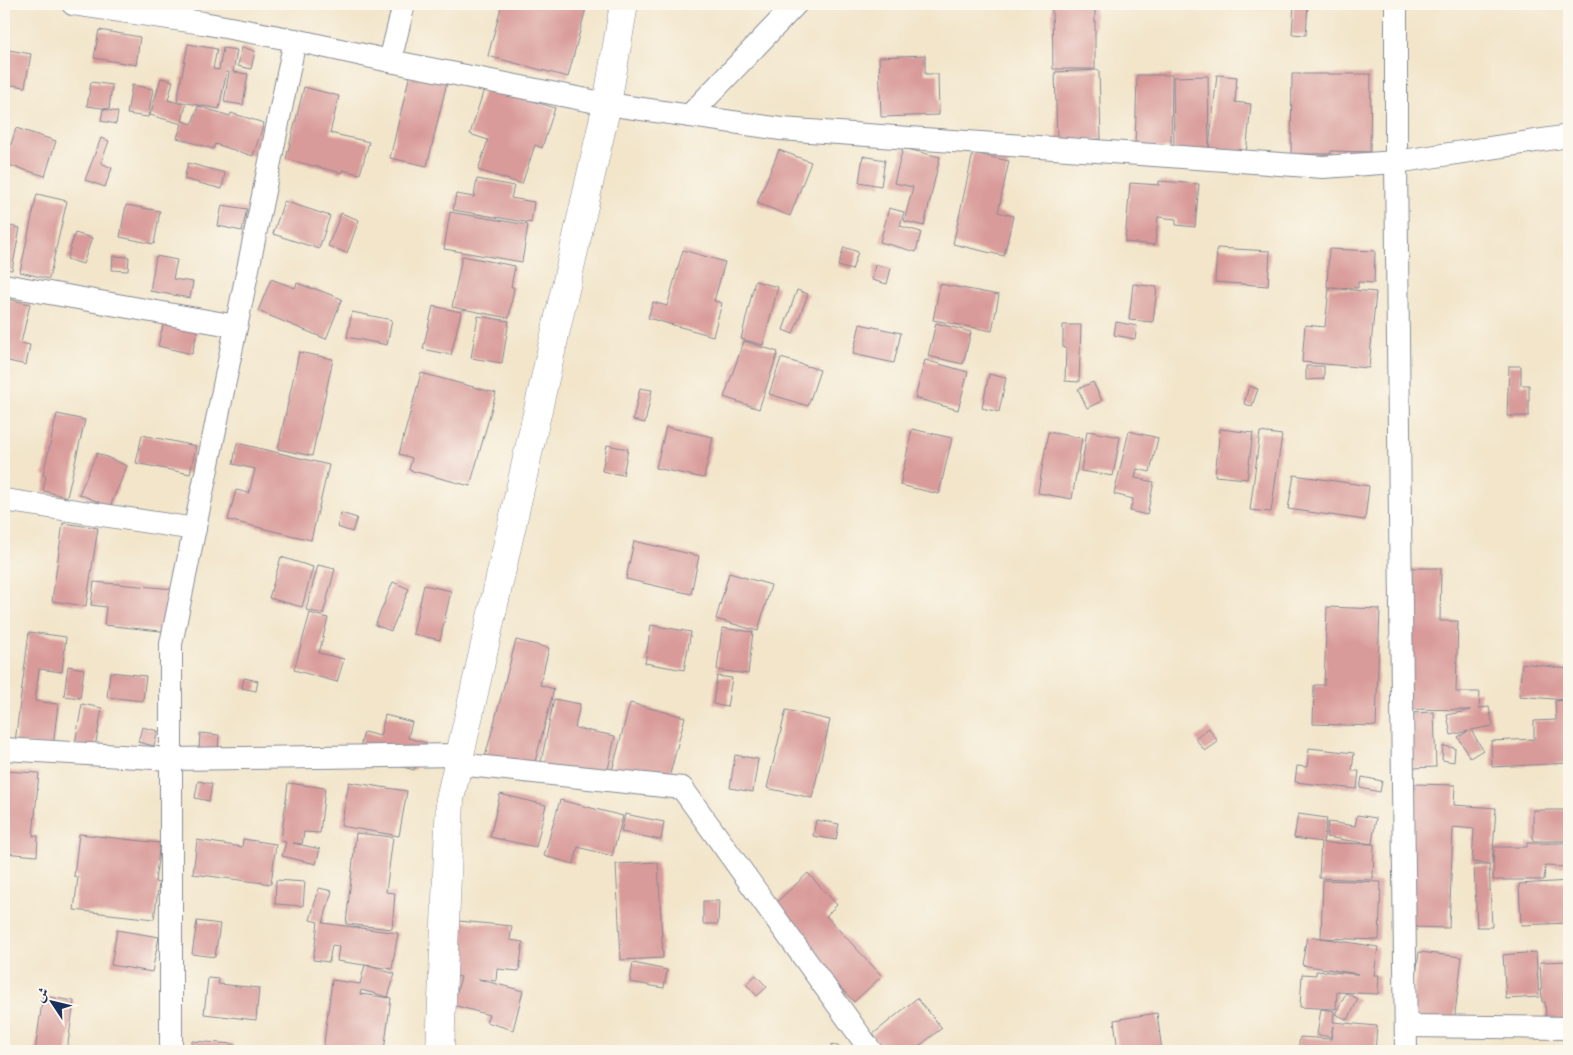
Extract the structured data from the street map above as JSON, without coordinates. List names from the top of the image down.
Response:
{
  "north": "top left"
}
